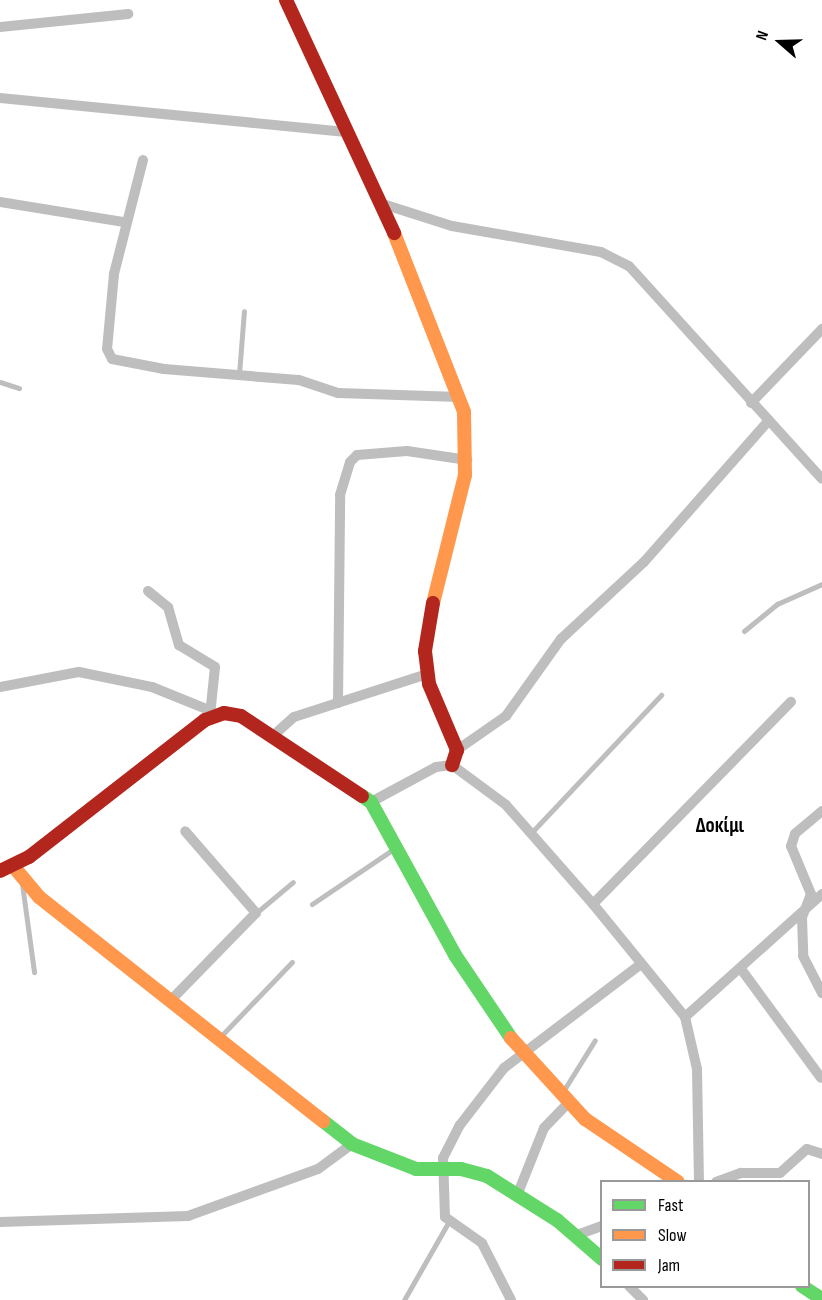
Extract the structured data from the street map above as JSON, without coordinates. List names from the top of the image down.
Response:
{
  "districts": ["Δοκίμι"],
  "legend": ["Fast", "Slow", "Jam"],
  "north": "left"
}
